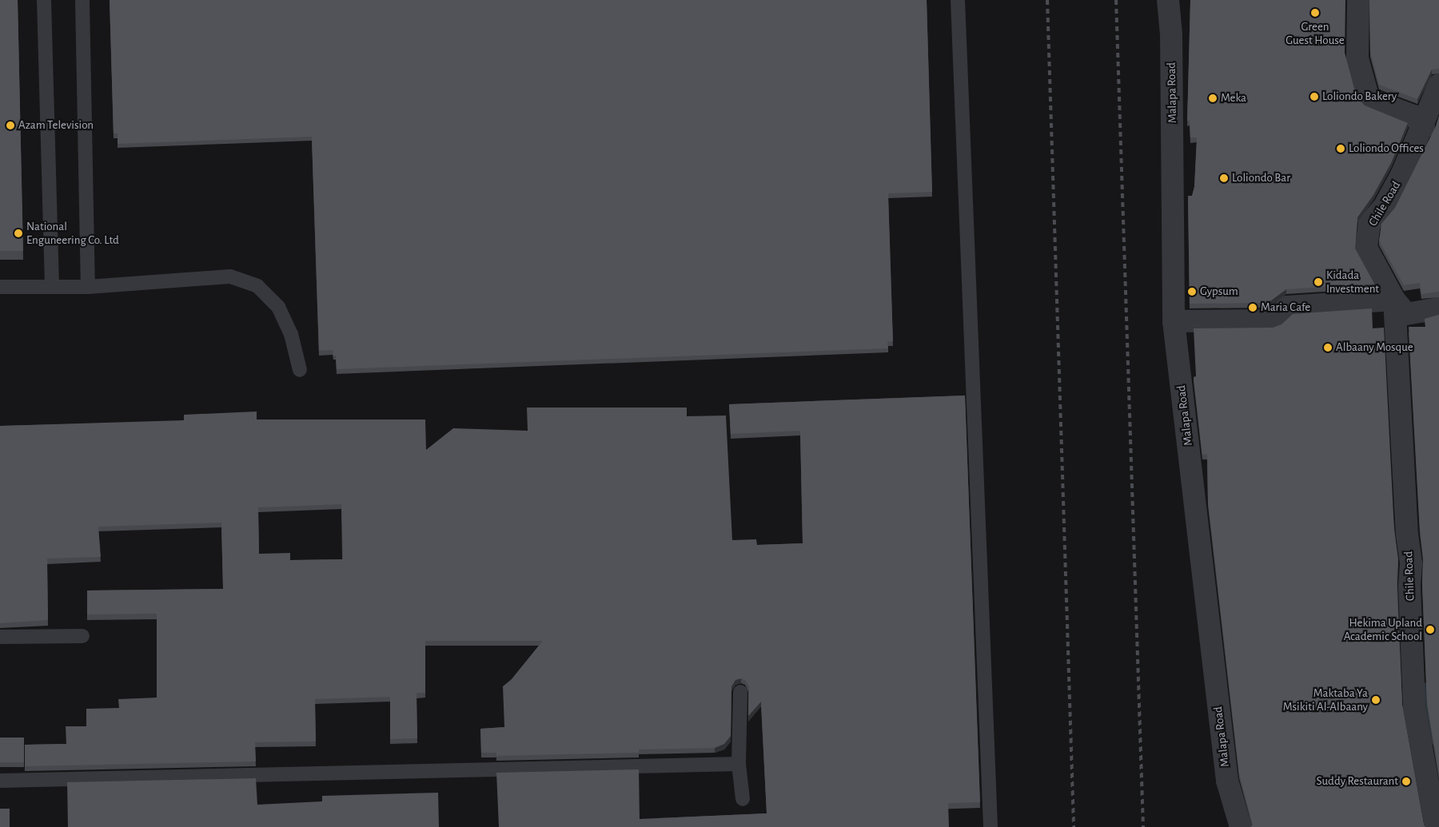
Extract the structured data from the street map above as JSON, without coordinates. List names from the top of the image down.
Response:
{
  "streets": {
    "street": ["Malapa Road", "Chile Road"]
  },
  "places": [
    "Green Guest House",
    "Loliondo Bakery",
    "Meka",
    "Azam Television",
    "Loliondo Offices",
    "Loliondo Bar",
    "National Enguneering Co. Ltd",
    "Kidada Investment",
    "Gypsum",
    "Maria Cafe",
    "Albaany Mosque",
    "Hekima Upland Academic School",
    "Maktaba Ya Msikiti Al-Albaany",
    "Suddy Restaurant"
  ]
}
